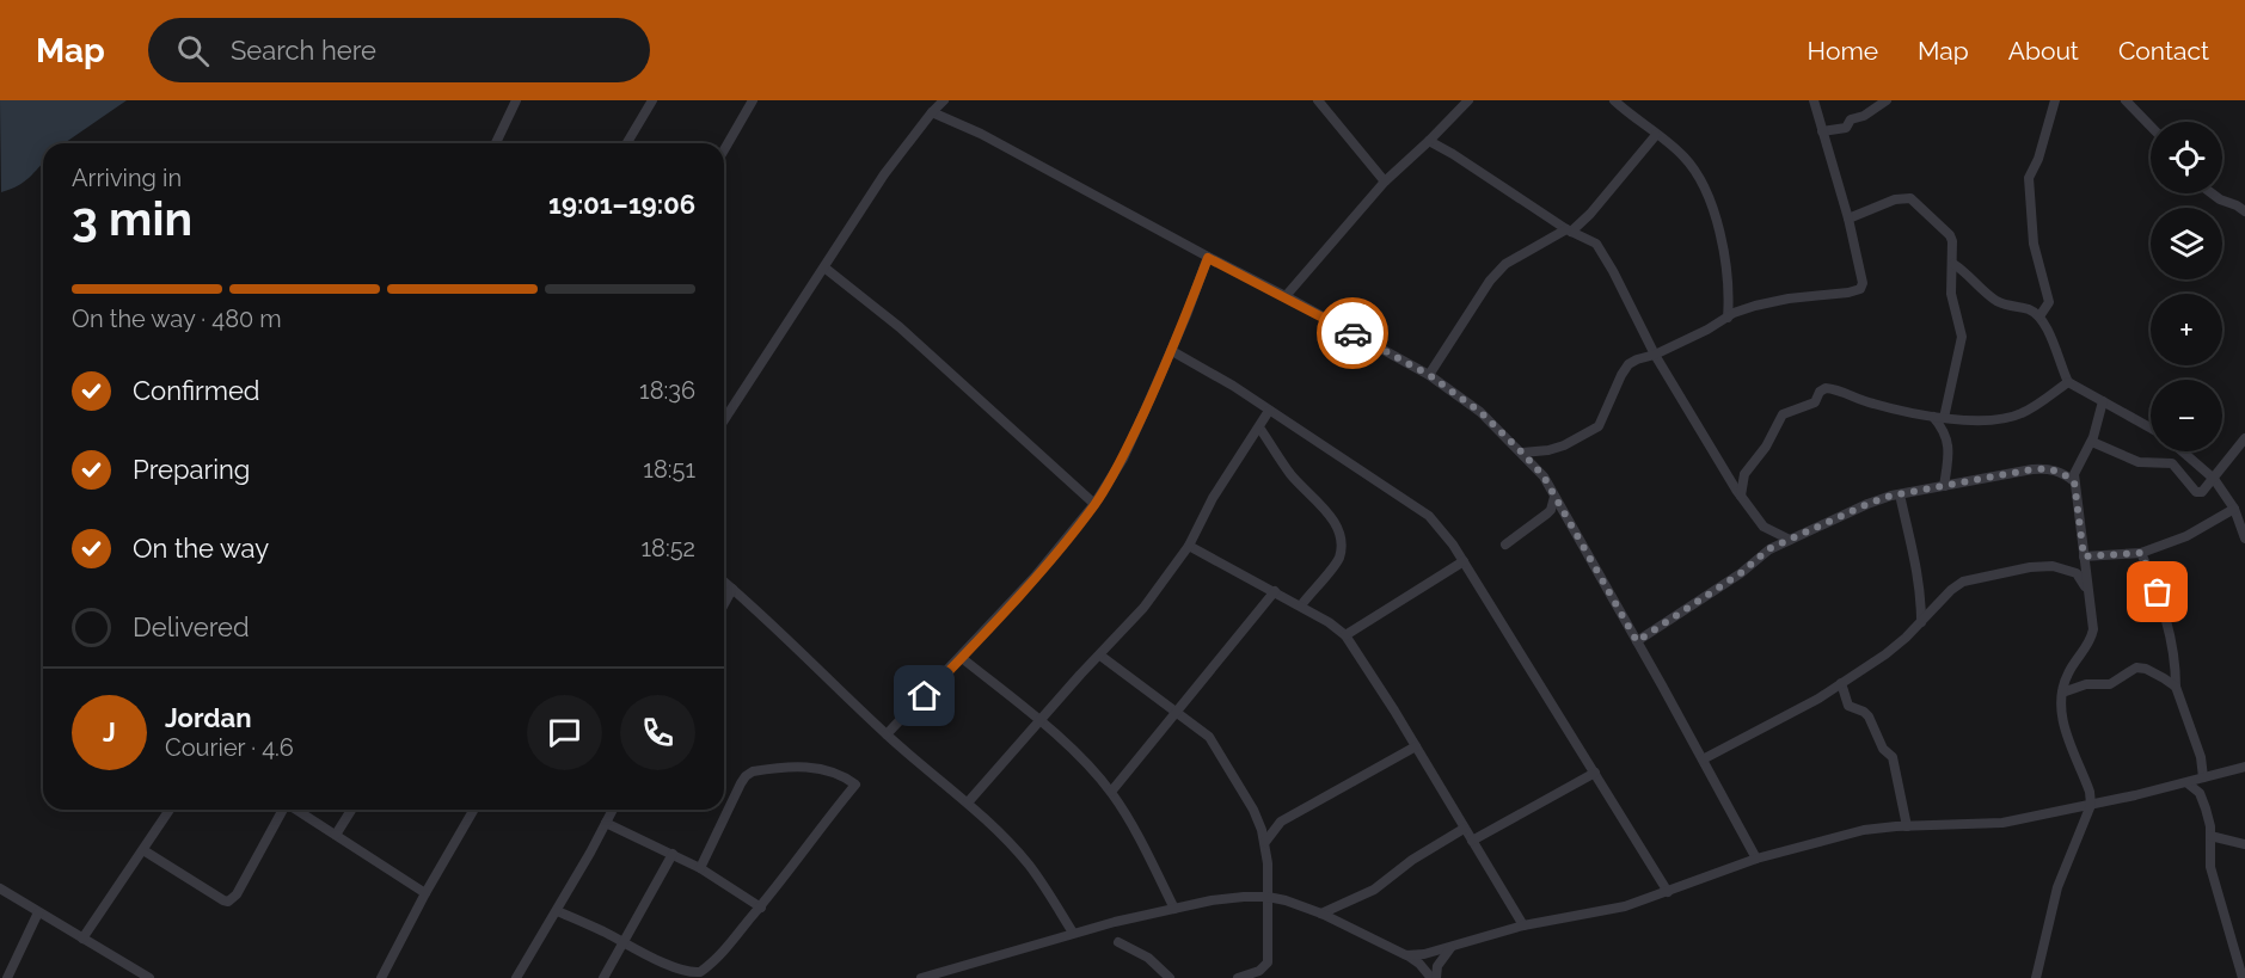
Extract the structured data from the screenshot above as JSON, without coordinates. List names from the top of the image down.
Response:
{
  "page": {
    "header": "Map",
    "search": "Search here",
    "nav": [
      "Home",
      "Map",
      "About",
      "Contact"
    ],
    "map_buttons": ["+", "−"],
    "heading": ["3 min", "Arriving in", "19:01–19:06"],
    "panel": ["Jordan", "Courier · 4.6"],
    "bar": "On the way · 480 m",
    "list": [
      ["Confirmed", "18:36"],
      ["Preparing", "18:51"],
      ["On the way", "18:52"],
      "Delivered"
    ],
    "round": "J"
  }
}
